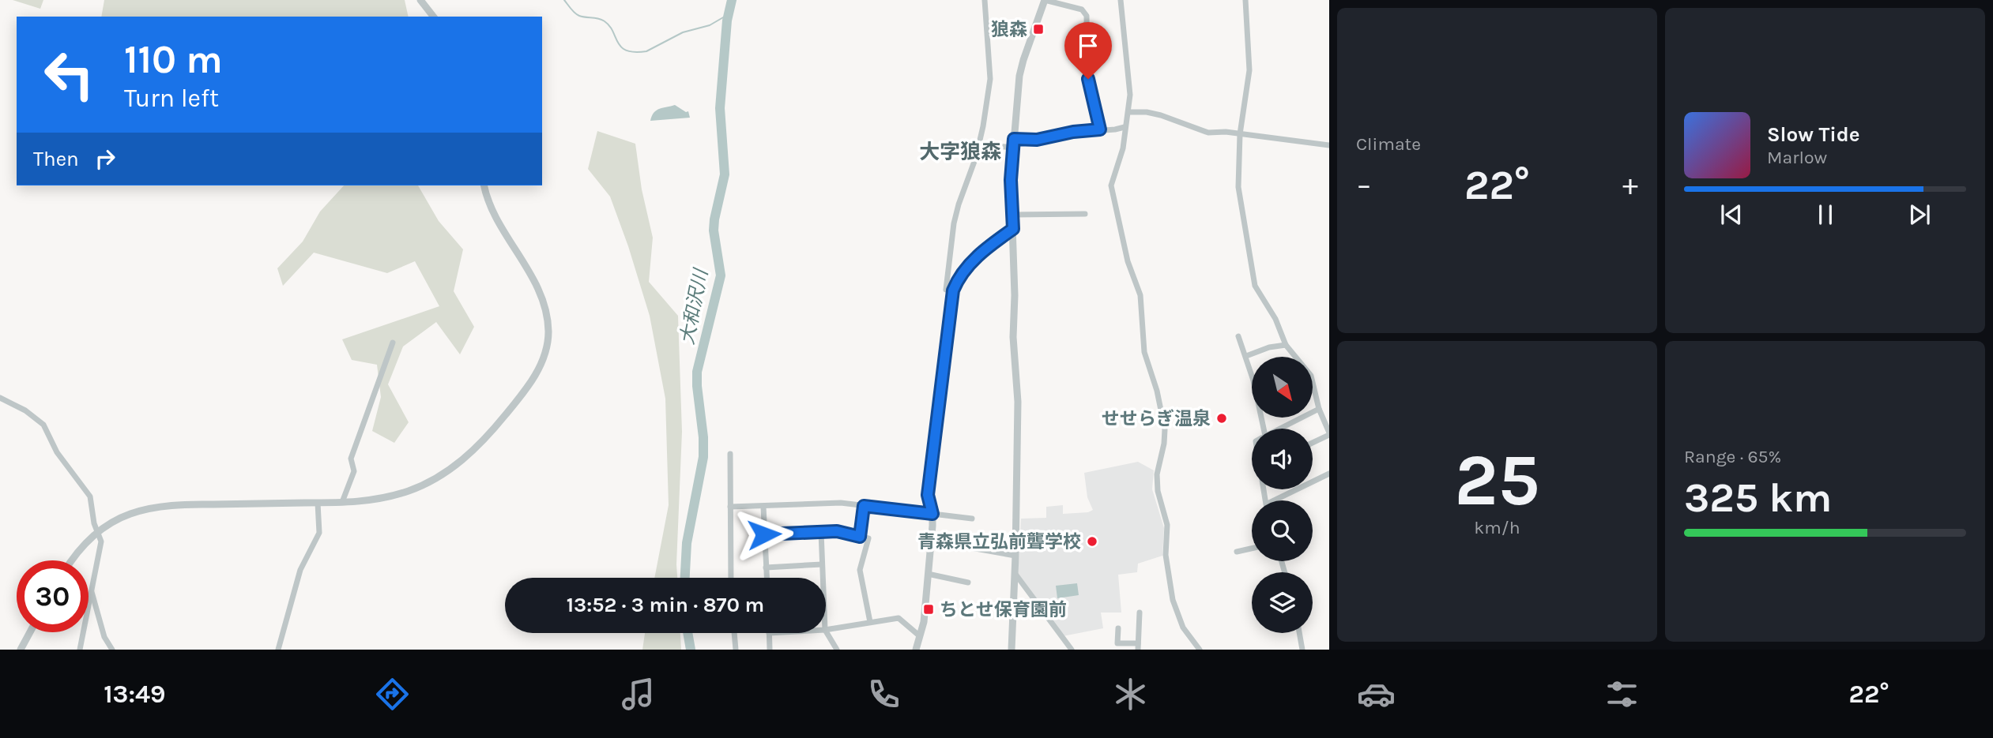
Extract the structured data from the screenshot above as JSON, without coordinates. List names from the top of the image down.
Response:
{
  "districts": ["大字狼森"],
  "water": ["大和沢川"],
  "places": {
    "transit": ["狼森", "ちとせ保育園前"],
    "other": ["せせらぎ温泉", "青森県立弘前聾学校"]
  },
  "north": "bottom right",
  "page": {
    "tile": [
      "Climate",
      ["25", "km/h"],
      ["Range · 65%", "325 km"]
    ],
    "turn": ["110 m", "Turn left"],
    "song": ["Slow Tide", "Marlow"],
    "then": "Then",
    "heat": ["−", "22°", "+"],
    "limit": "30",
    "trip": "13:52 · 3 min · 870 m",
    "tabs": ["13:49", "22°"]
  }
}
